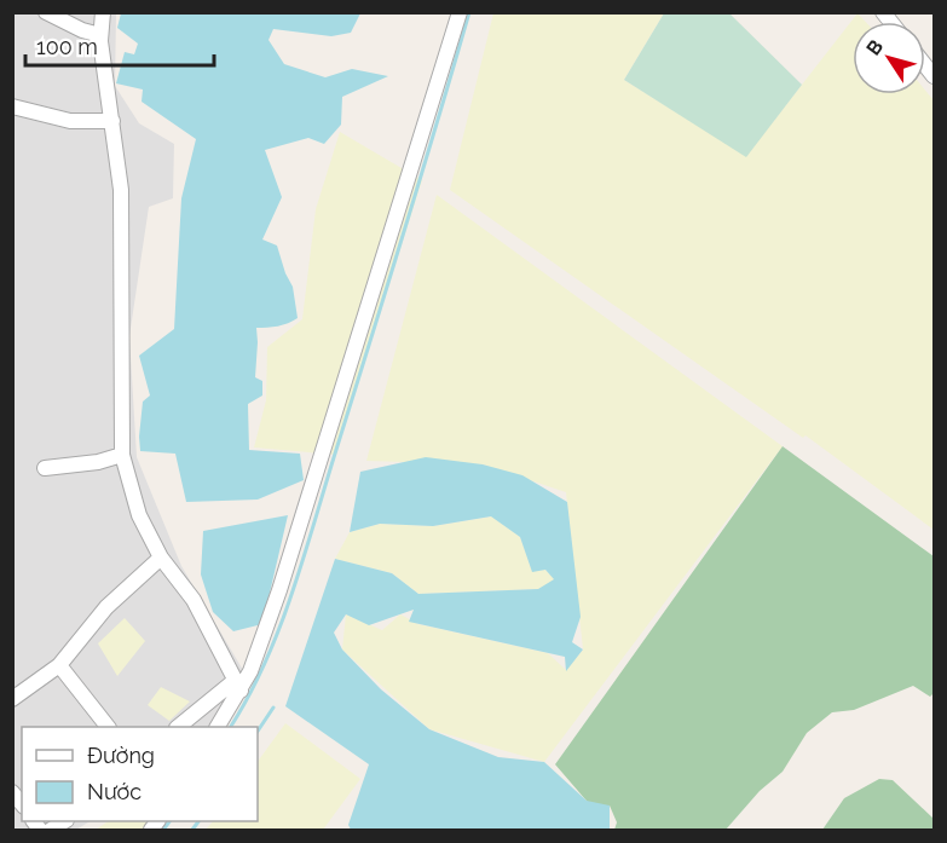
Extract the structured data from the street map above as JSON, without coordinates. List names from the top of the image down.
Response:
{
  "legend": ["Đường", "Nước"],
  "scale_bar": "100 m",
  "north": "top left"
}
